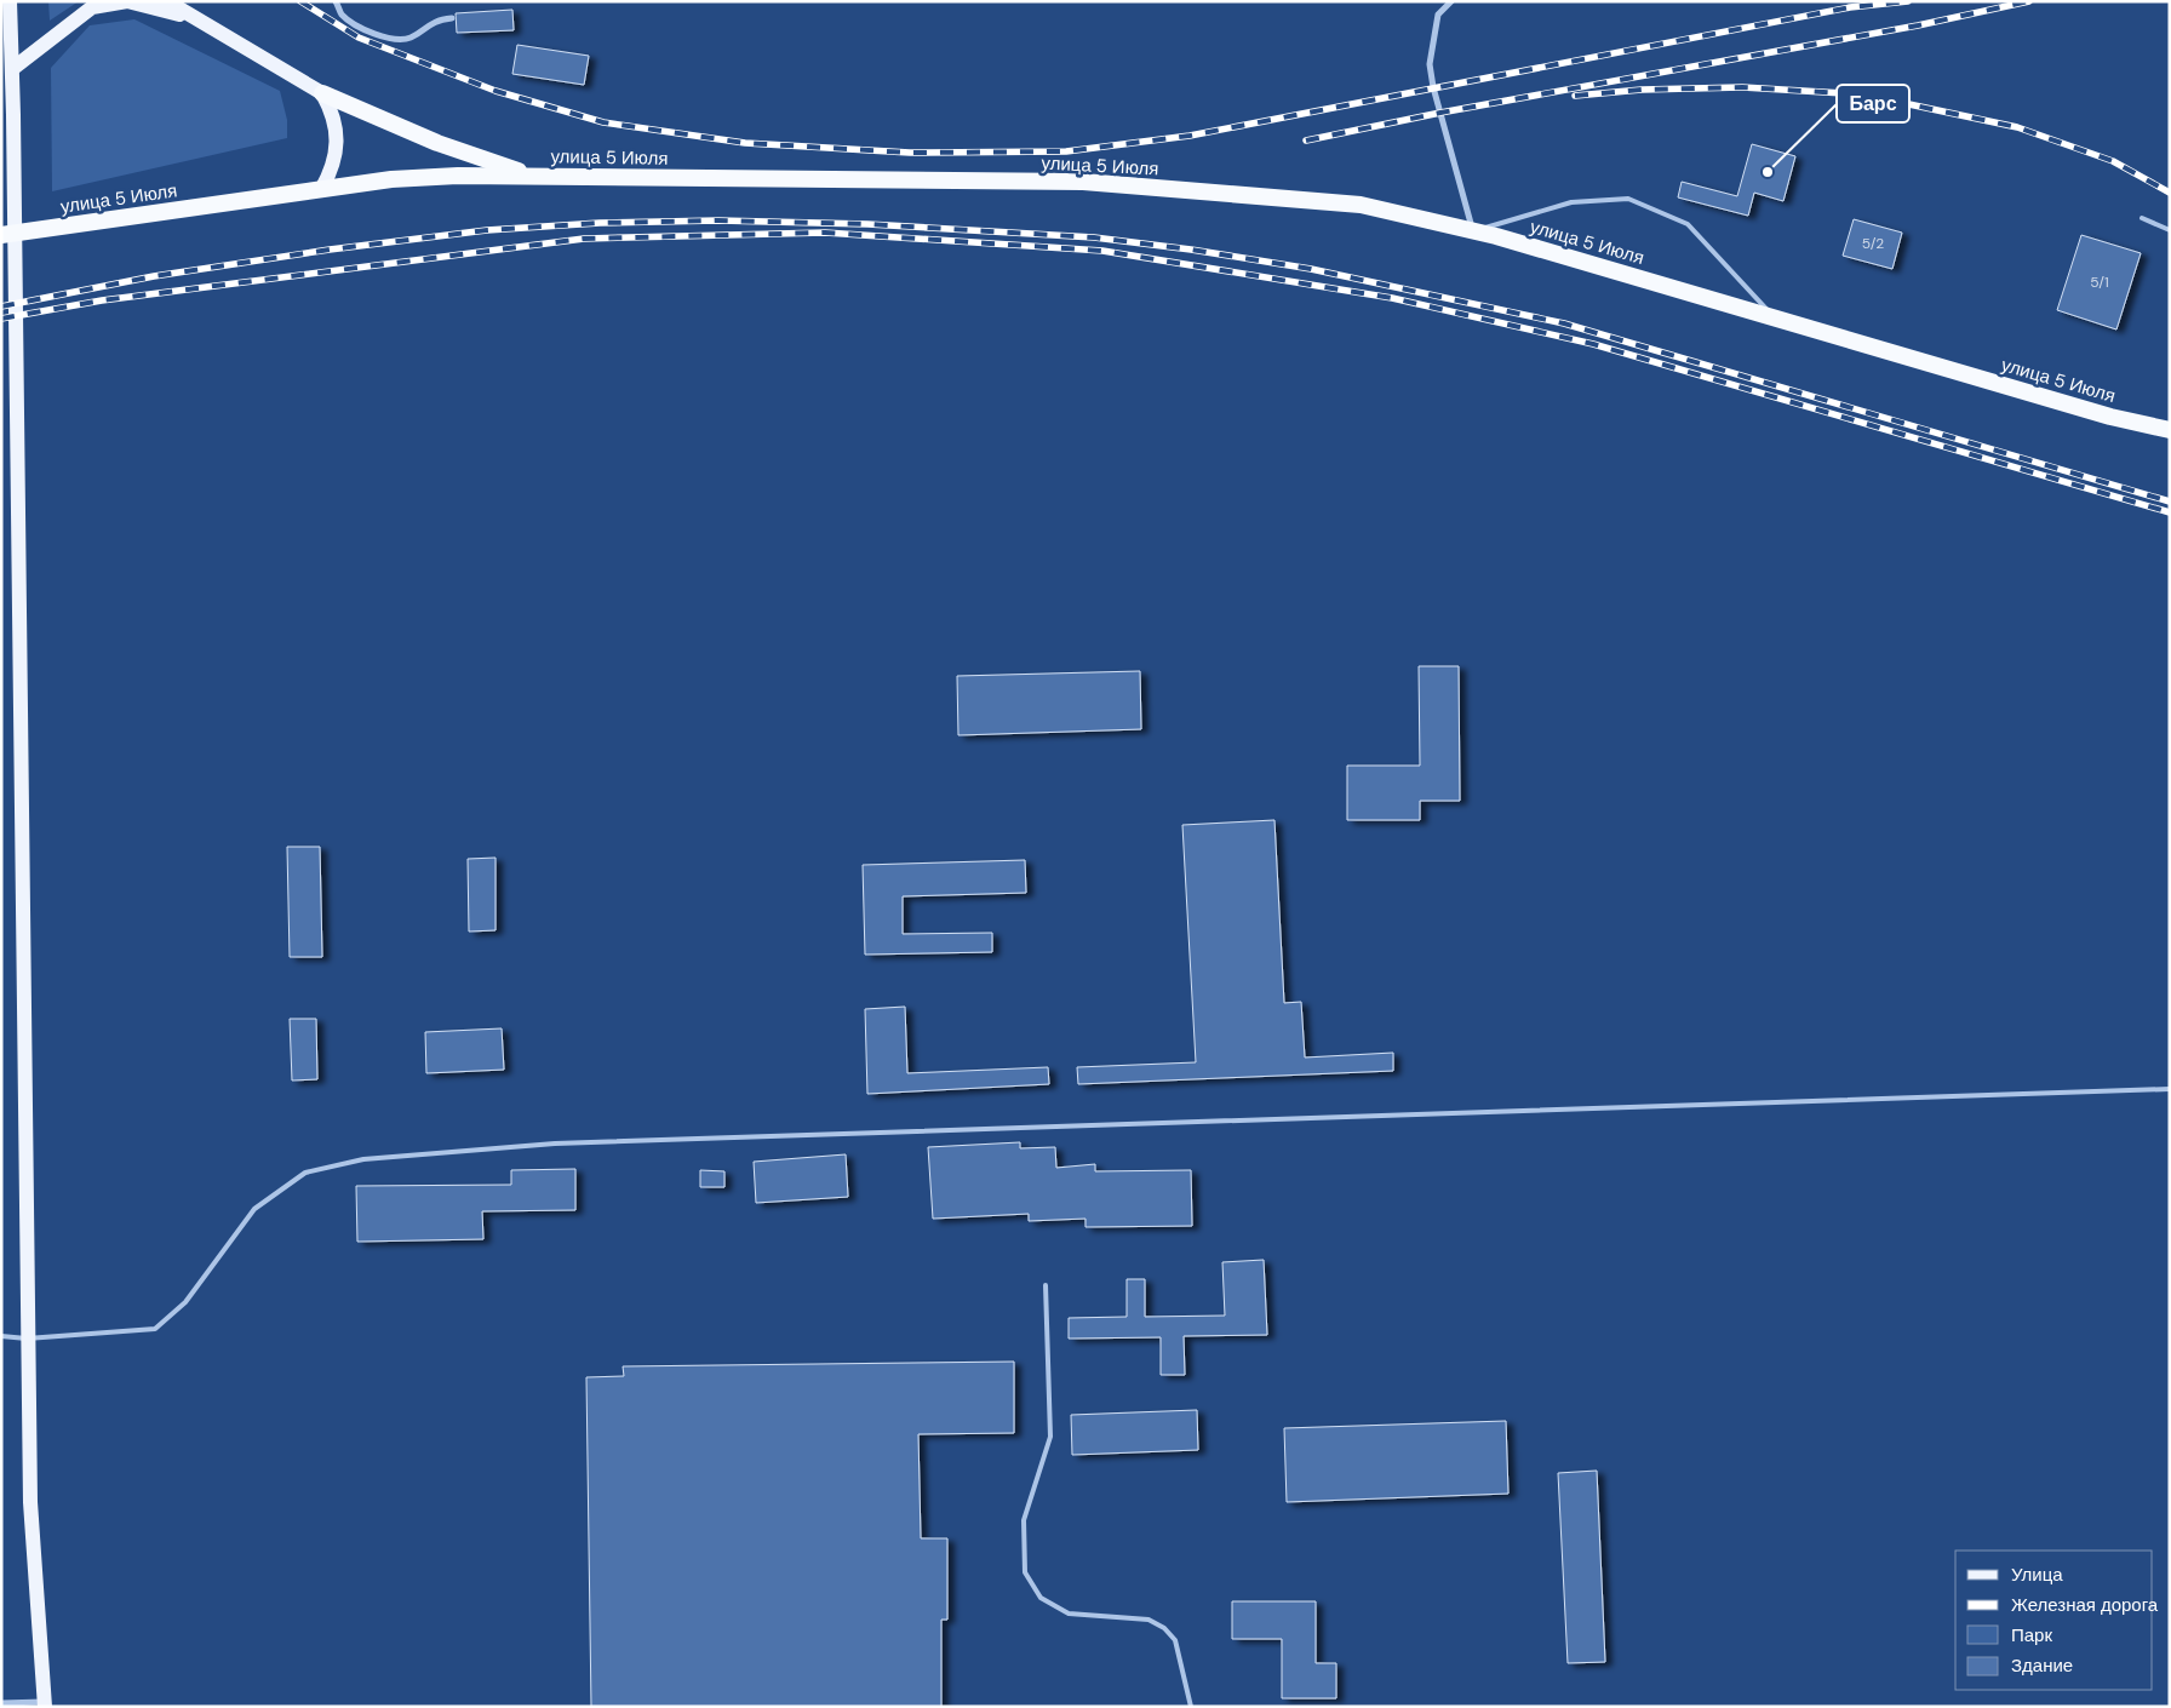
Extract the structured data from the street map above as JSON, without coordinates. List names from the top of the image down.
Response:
{
  "streets": {
    "highway": ["улица 5 Июля"]
  },
  "places": ["Барс"],
  "house_numbers": ["5/2", "5/1"],
  "legend": [
    "Улица",
    "Железная дорога",
    "Парк",
    "Здание"
  ]
}
